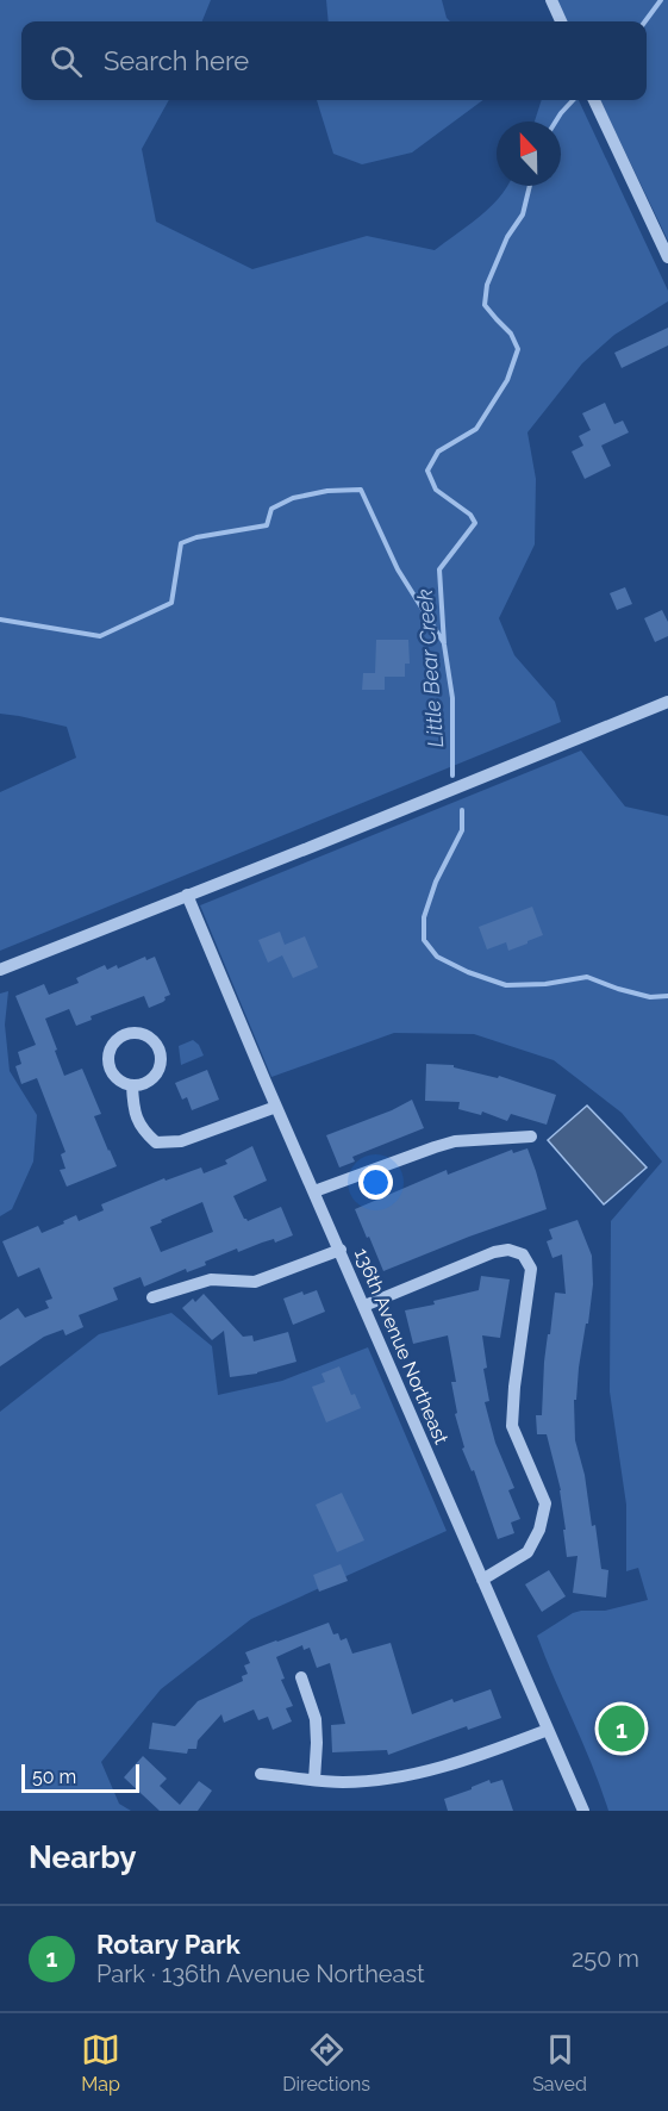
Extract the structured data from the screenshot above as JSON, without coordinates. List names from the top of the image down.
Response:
{
  "streets": {
    "street": ["136th Avenue Northeast"]
  },
  "water": ["Little Bear Creek"],
  "scale_bar": "50 m",
  "north": "top",
  "page": {
    "search": "Search here",
    "pins": "1",
    "scale": "50 m",
    "heading": "Nearby",
    "list": [
      {
        "mark": "1",
        "name": "Rotary Park",
        "note": "Park · 136th Avenue Northeast",
        "value": "250 m"
      }
    ],
    "nav": ["Map", "Directions", "Saved"]
  }
}
